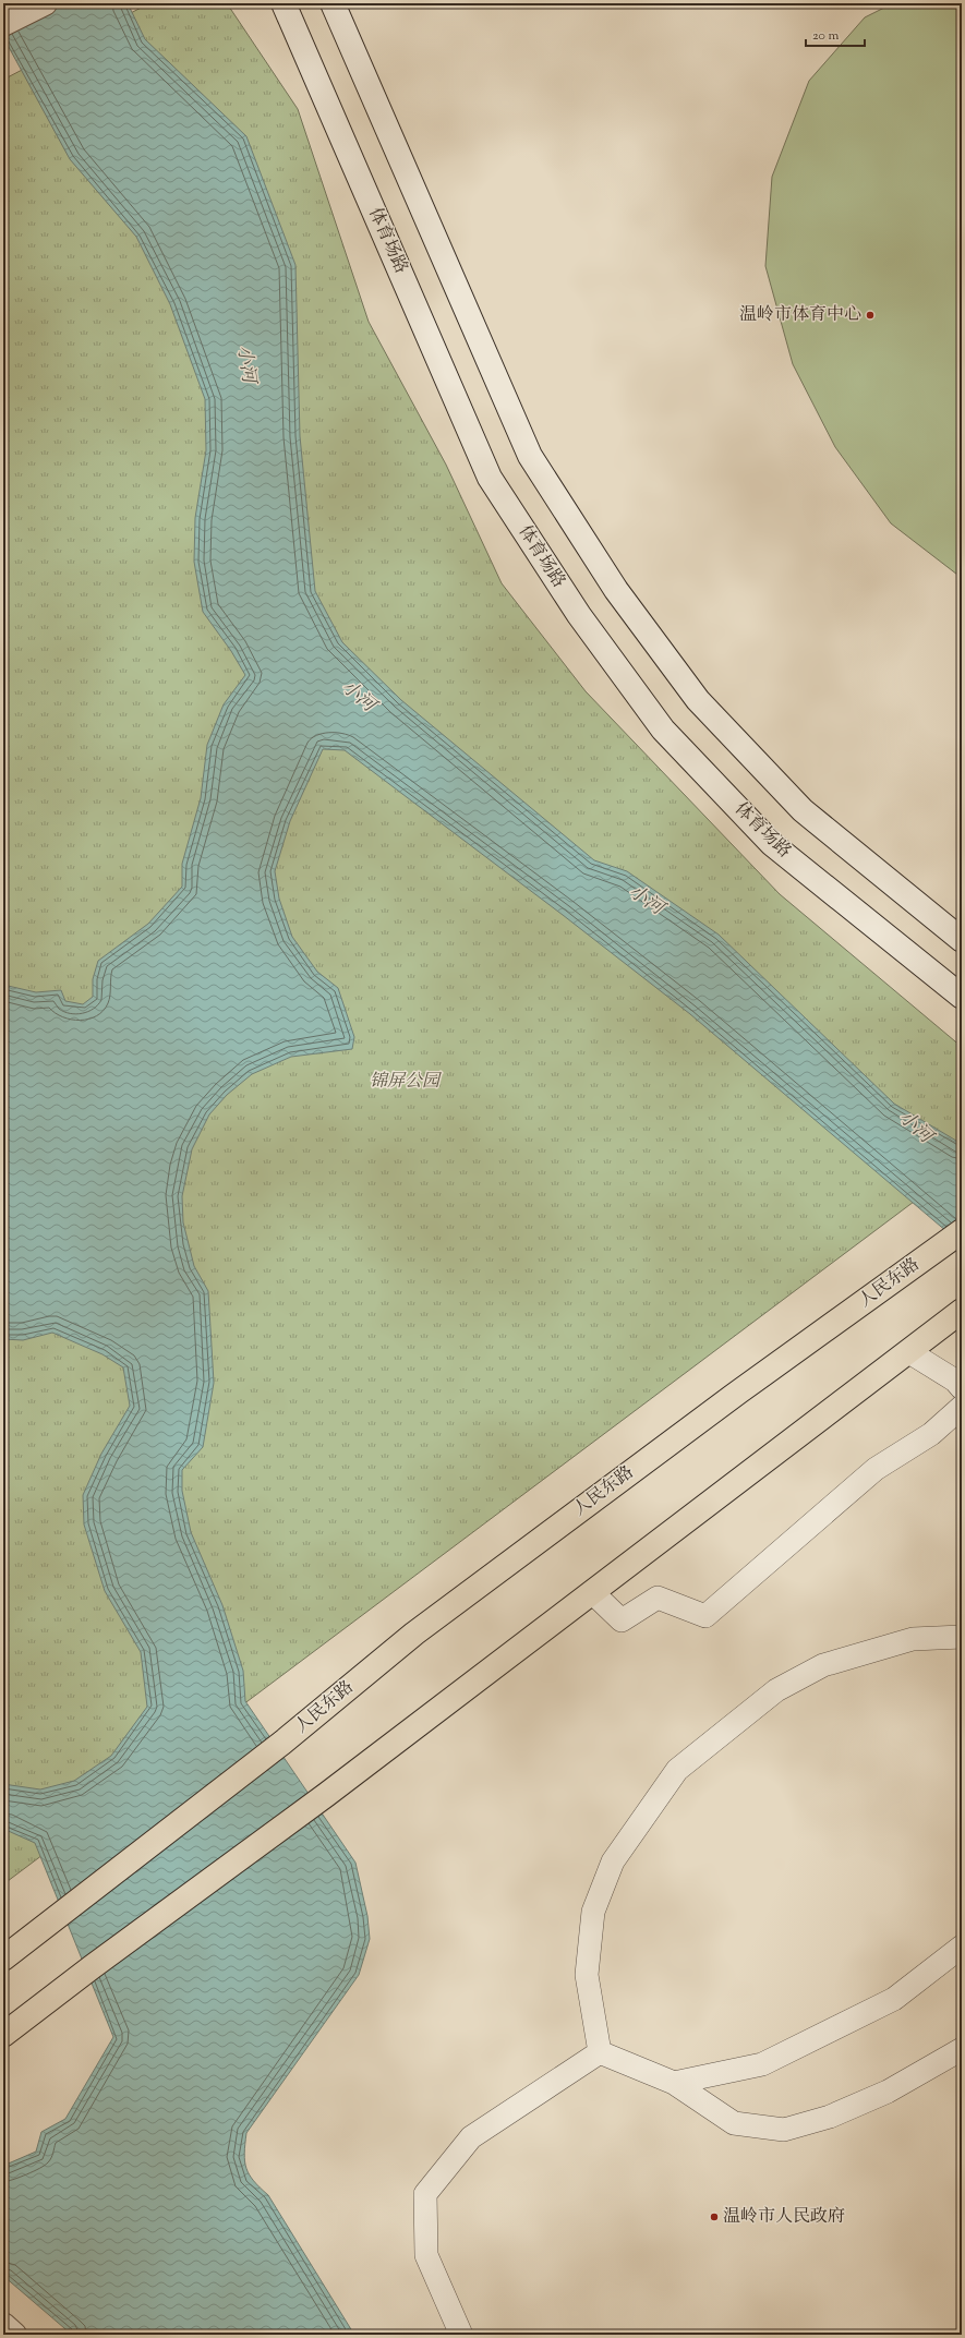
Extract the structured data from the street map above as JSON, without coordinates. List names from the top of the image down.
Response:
{
  "streets": {
    "main road": ["体育场路", "人民东路"]
  },
  "water": ["小河"],
  "parks": ["锦屏公园"],
  "places": ["温岭市体育中心", "温岭市人民政府"],
  "scale_bar": "20 m"
}
